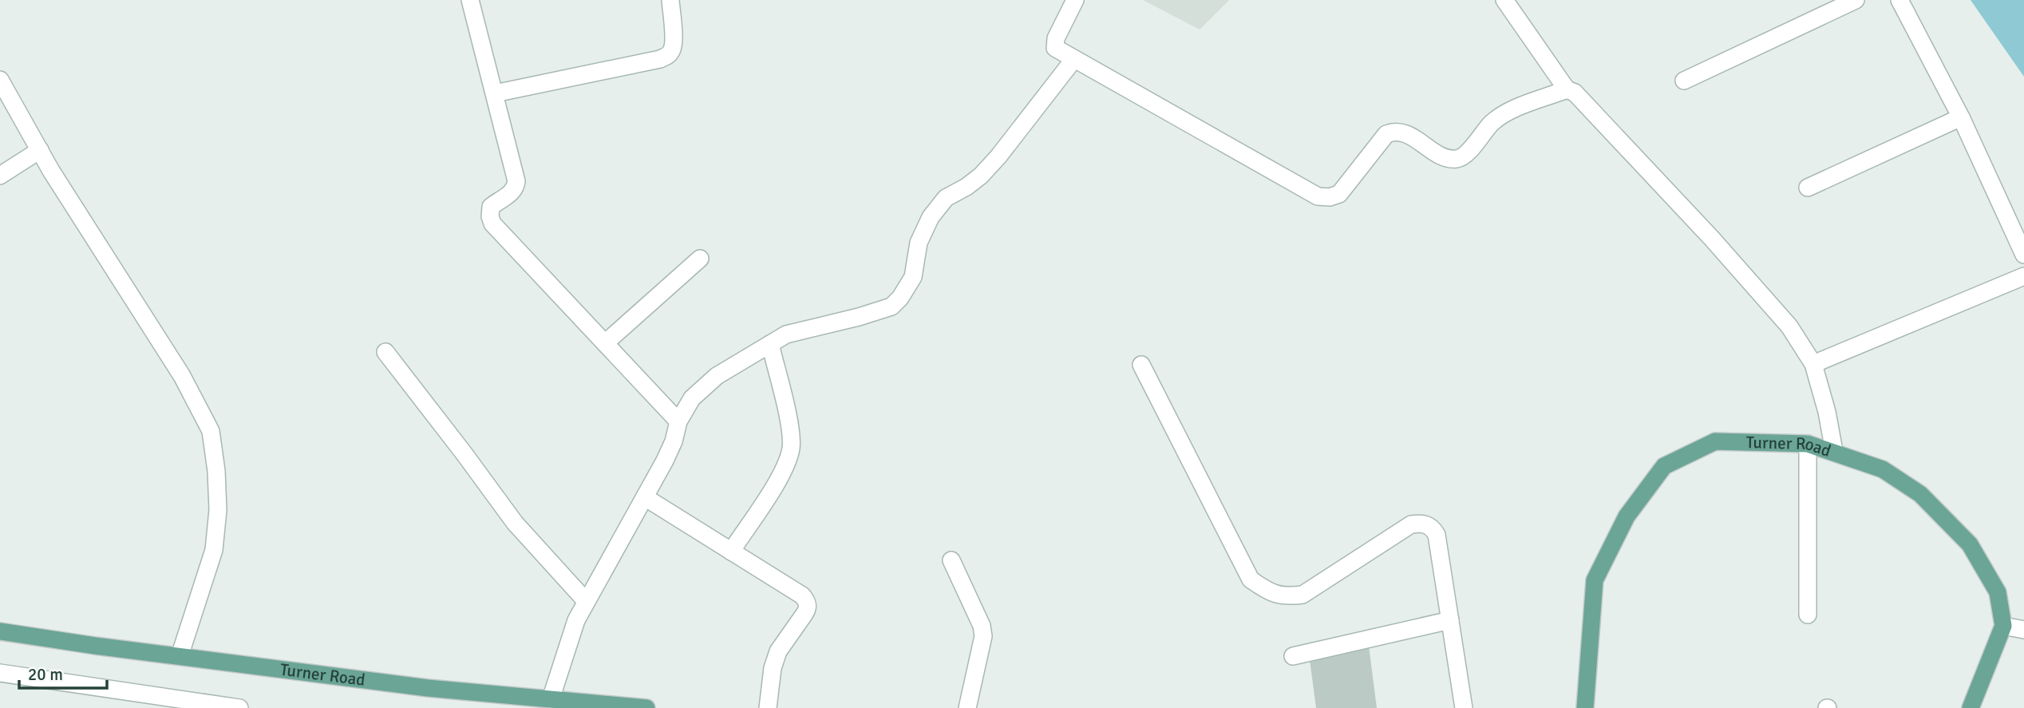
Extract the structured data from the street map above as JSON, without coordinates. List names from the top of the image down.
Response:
{
  "streets": {
    "main road": ["Turner Road"]
  },
  "scale_bar": "20 m"
}
